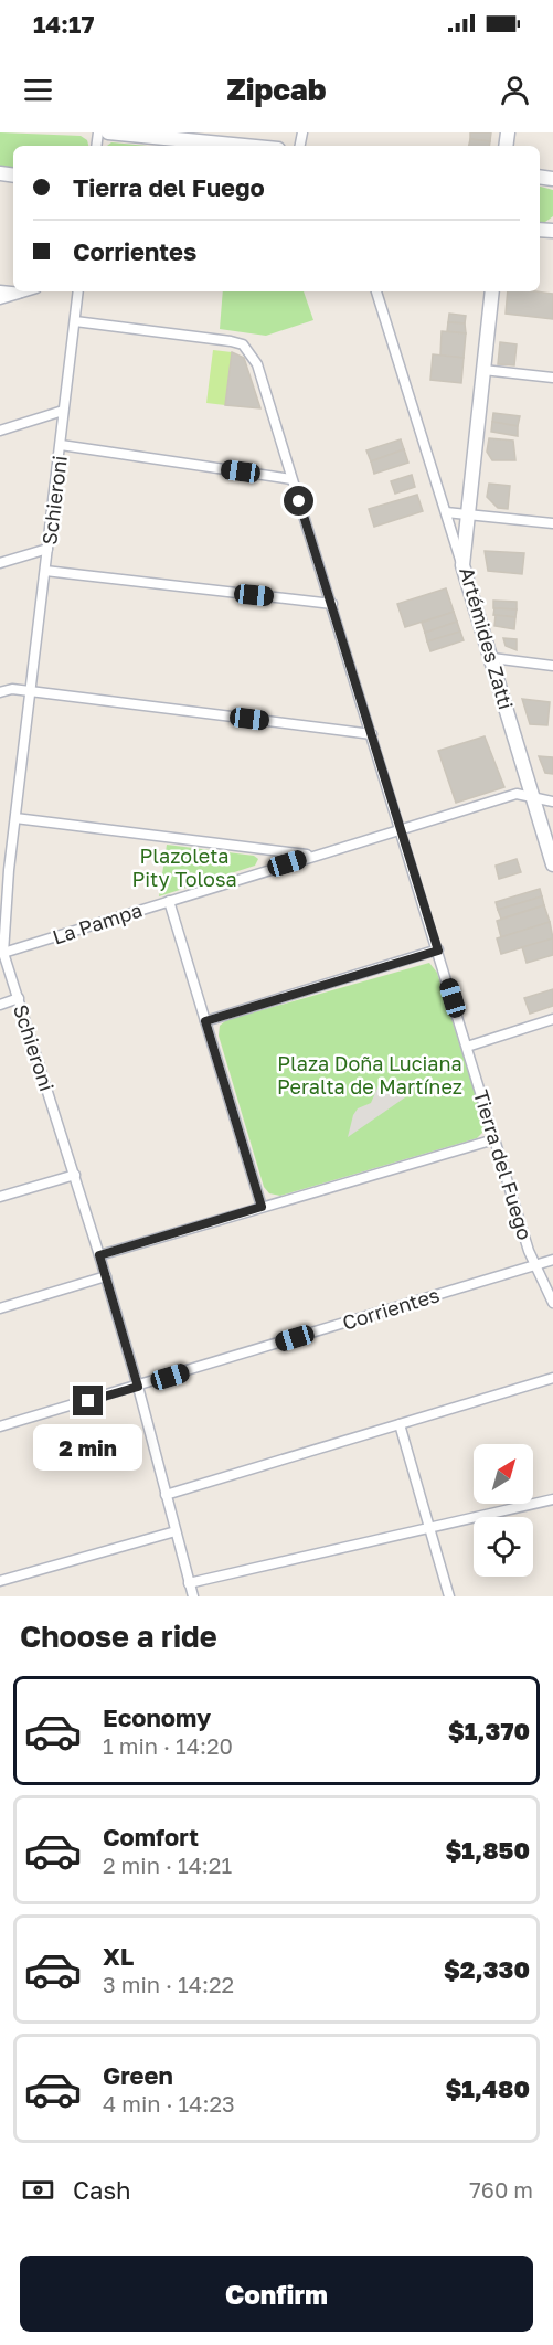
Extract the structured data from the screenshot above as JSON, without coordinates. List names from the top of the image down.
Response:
{
  "streets": {
    "main road": ["Artémides Zatti"],
    "street": [
      "Schieroni",
      "La Pampa",
      "Tierra del Fuego",
      "Corrientes"
    ]
  },
  "crossings": [
    ["Schieroni", "La Pampa"],
    ["Schieroni", "Tierra del Fuego"],
    ["Schieroni", "Corrientes"],
    ["Artémides Zatti", "La Pampa"],
    ["La Pampa", "Tierra del Fuego"],
    ["Tierra del Fuego", "Corrientes"]
  ],
  "parks": ["Plazoleta Pity Tolosa", "Plaza Doña Luciana Peralta de Martínez"],
  "north": "top right",
  "page": {
    "status": "14:17",
    "header": "Zipcab",
    "banner": ["Tierra del Fuego", "Corrientes"],
    "bubble": "2 min",
    "heading": "Choose a ride",
    "list": [
      {
        "name": "Economy",
        "note": "1 min · 14:20",
        "value": "$1,370"
      },
      {
        "name": "Comfort",
        "note": "2 min · 14:21",
        "value": "$1,850"
      },
      {
        "name": "XL",
        "note": "3 min · 14:22",
        "value": "$2,330"
      },
      {
        "name": "Green",
        "note": "4 min · 14:23",
        "value": "$1,480"
      }
    ],
    "pay": ["Cash", "760 m"],
    "buttons": "Confirm"
  }
}
